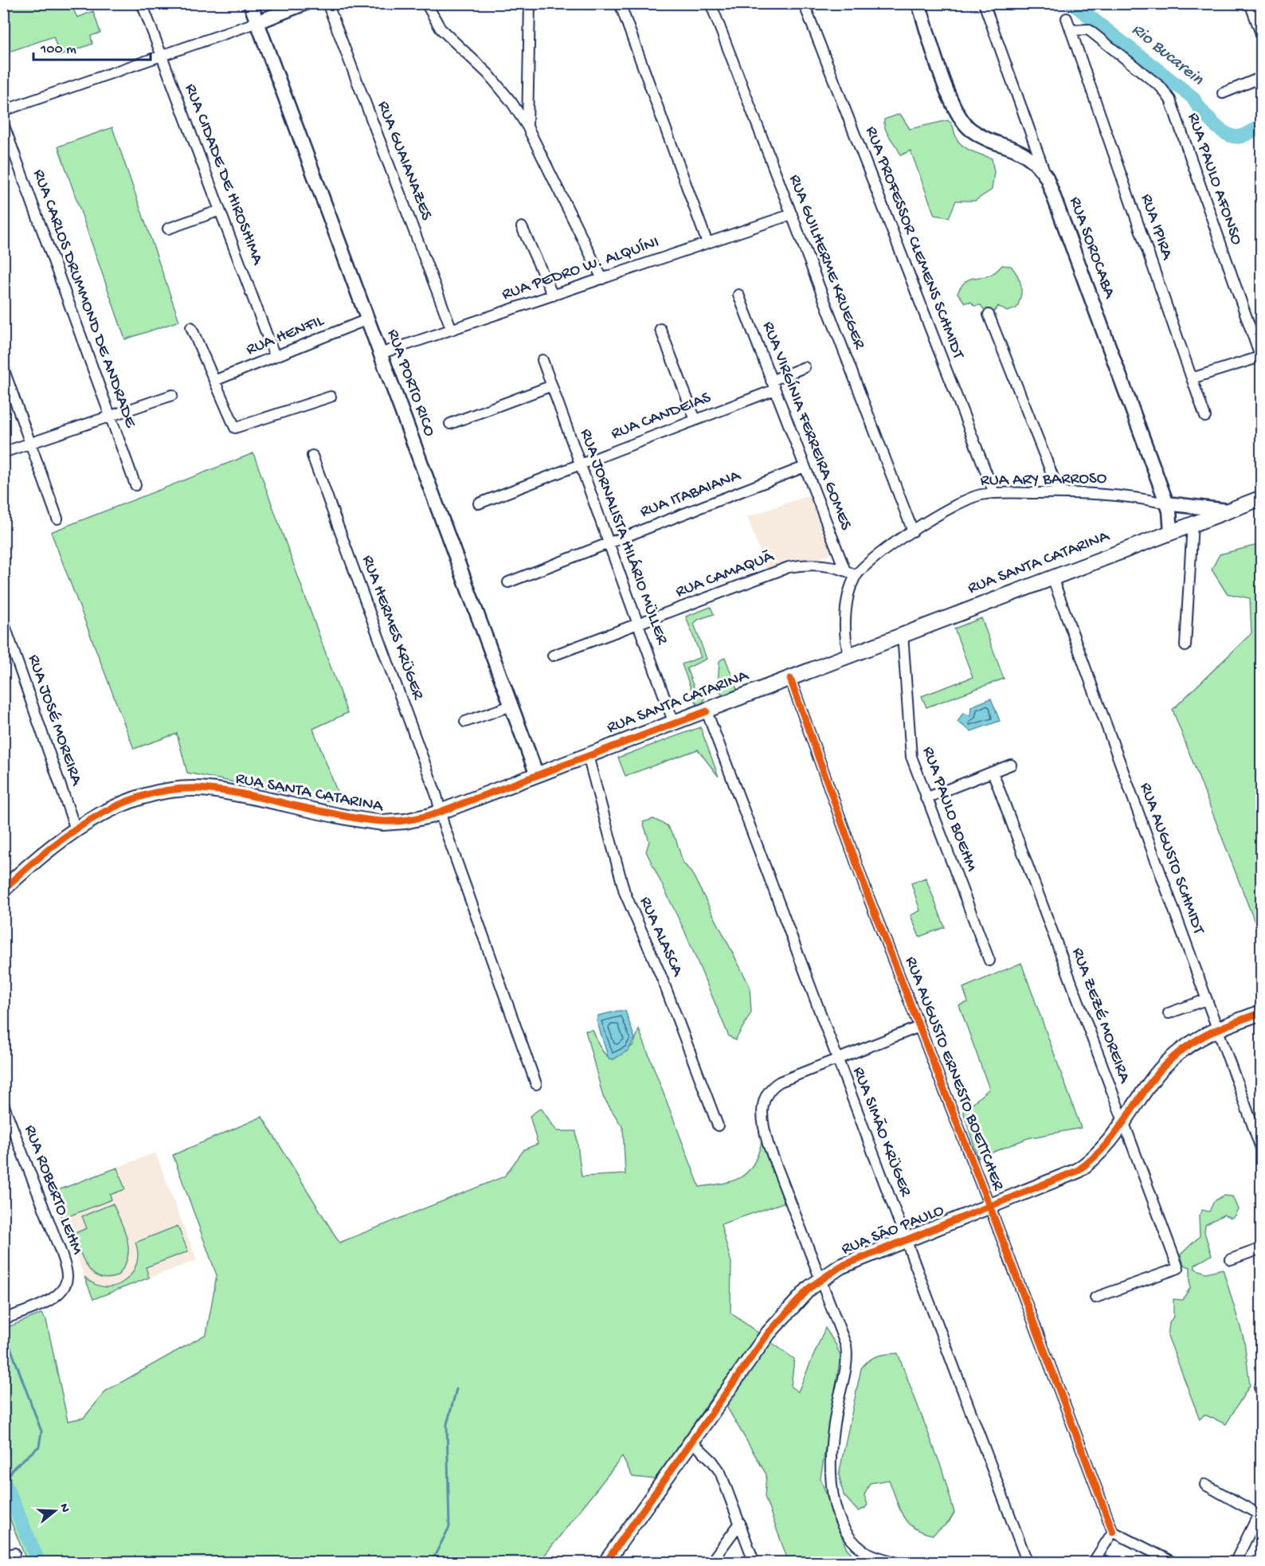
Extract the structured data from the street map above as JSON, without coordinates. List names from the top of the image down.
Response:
{
  "streets": {
    "main road": [
      "RUA SOROCABA",
      "RUA PORTO RICO",
      "RUA SANTA CATARINA",
      "RUA SÃO PAULO"
    ],
    "street": [
      "RUA GUAIANAZES",
      "RUA CIDADE DE HIROSHIMA",
      "RUA PAULO AFONSO",
      "RUA IPIRA",
      "RUA PROFESSOR CLEMENS SCHMIDT",
      "RUA GUILHERME KRUEGER",
      "RUA PEDRO W. ALQUÍNI",
      "RUA CARLOS DRUMMOND DE ANDRADE",
      "RUA HENFIL",
      "RUA CANDEIAS",
      "RUA VIRGÍNIA FERREIRA GOMES",
      "RUA ARY BARROSO",
      "RUA ITABAIANA",
      "RUA JORNALISTA HILÁRIO MÜLLER",
      "RUA CAMAQUÃ",
      "RUA HERMES KRÜGER",
      "RUA JOSÉ MOREIRA",
      "RUA PAULO BOEHM",
      "RUA AUGUSTO SCHMIDT",
      "RUA ALASCA",
      "RUA ZEZÉ MOREIRA",
      "RUA AUGUSTO ERNESTO BOETTCHER",
      "RUA SIMÃO KRÜGER",
      "RUA ROBERTO LEHM"
    ]
  },
  "crossings": [
    ["RUA GUAIANAZES", "RUA PEDRO W. ALQUÍNI"],
    ["RUA CIDADE DE HIROSHIMA", "RUA HENFIL"],
    ["RUA PAULO AFONSO", "RUA IPIRA"],
    ["RUA PROFESSOR CLEMENS SCHMIDT", "RUA ARY BARROSO"],
    ["RUA SOROCABA", "RUA ARY BARROSO"],
    ["RUA SOROCABA", "RUA SANTA CATARINA"],
    ["RUA GUILHERME KRUEGER", "RUA PEDRO W. ALQUÍNI"],
    ["RUA GUILHERME KRUEGER", "RUA ARY BARROSO"],
    ["RUA PEDRO W. ALQUÍNI", "RUA PORTO RICO"],
    ["RUA HENFIL", "RUA PORTO RICO"],
    ["RUA PORTO RICO", "RUA SANTA CATARINA"],
    ["RUA CANDEIAS", "RUA VIRGÍNIA FERREIRA GOMES"],
    ["RUA CANDEIAS", "RUA JORNALISTA HILÁRIO MÜLLER"],
    ["RUA VIRGÍNIA FERREIRA GOMES", "RUA ITABAIANA"],
    ["RUA VIRGÍNIA FERREIRA GOMES", "RUA CAMAQUÃ"],
    ["RUA ARY BARROSO", "RUA CAMAQUÃ"],
    ["RUA ITABAIANA", "RUA JORNALISTA HILÁRIO MÜLLER"],
    ["RUA JORNALISTA HILÁRIO MÜLLER", "RUA SANTA CATARINA"],
    ["RUA JORNALISTA HILÁRIO MÜLLER", "RUA CAMAQUÃ"],
    ["RUA SANTA CATARINA", "RUA HERMES KRÜGER"],
    ["RUA SANTA CATARINA", "RUA JOSÉ MOREIRA"],
    ["RUA SANTA CATARINA", "RUA PAULO BOEHM"],
    ["RUA SANTA CATARINA", "RUA AUGUSTO SCHMIDT"],
    ["RUA SANTA CATARINA", "RUA ALASCA"],
    ["RUA SANTA CATARINA", "RUA AUGUSTO ERNESTO BOETTCHER"],
    ["RUA SANTA CATARINA", "RUA SIMÃO KRÜGER"],
    ["RUA AUGUSTO SCHMIDT", "RUA SÃO PAULO"],
    ["RUA ZEZÉ MOREIRA", "RUA SÃO PAULO"],
    ["RUA AUGUSTO ERNESTO BOETTCHER", "RUA SÃO PAULO"],
    ["RUA SIMÃO KRÜGER", "RUA SÃO PAULO"]
  ],
  "water": ["Rio Bucarein"],
  "scale_bar": "100 m",
  "north": "right"
}
